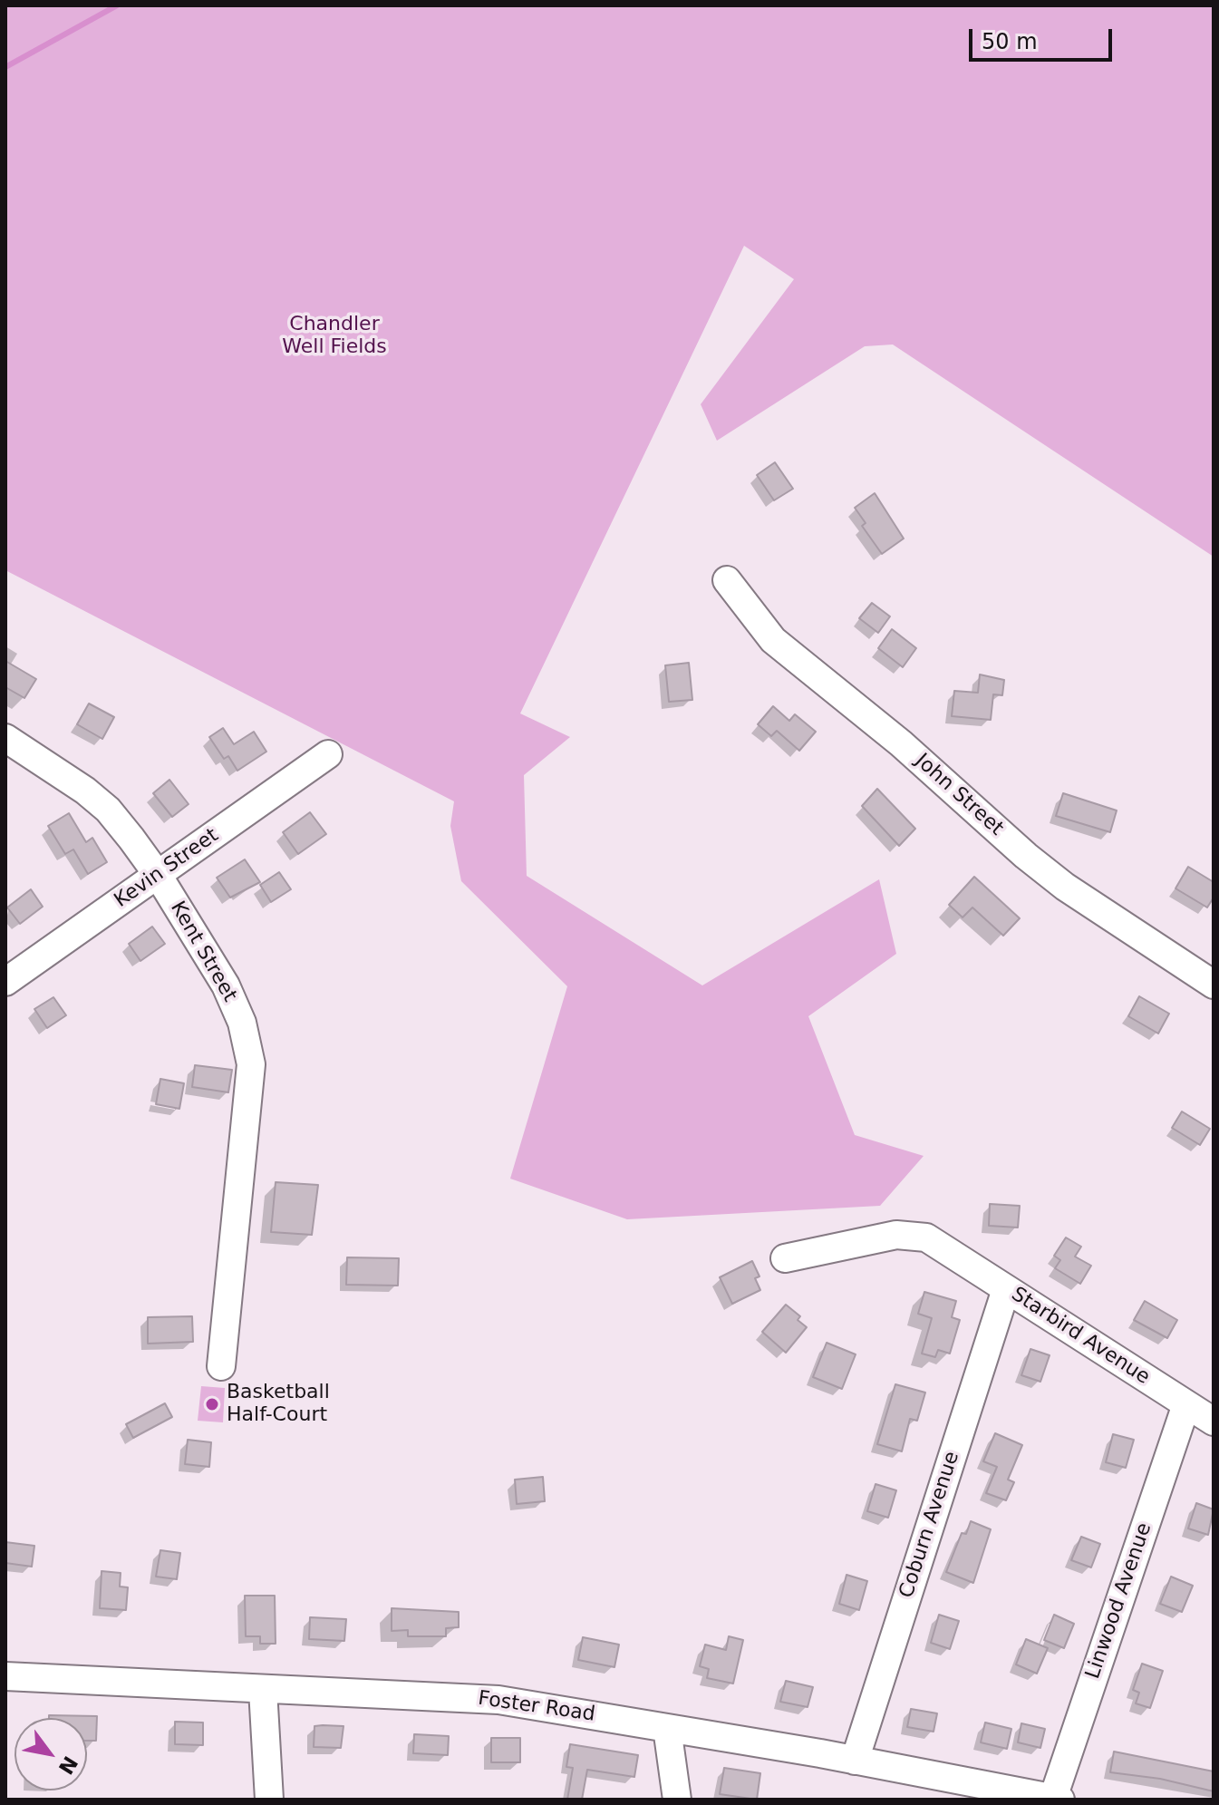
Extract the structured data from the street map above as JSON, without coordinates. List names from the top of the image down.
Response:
{
  "streets": {
    "street": [
      "John Street",
      "Kevin Street",
      "Kent Street",
      "Starbird Avenue",
      "Coburn Avenue",
      "Linwood Avenue",
      "Foster Road"
    ]
  },
  "crossings": [
    ["Kevin Street", "Kent Street"],
    ["Starbird Avenue", "Coburn Avenue"],
    ["Starbird Avenue", "Linwood Avenue"],
    ["Coburn Avenue", "Foster Road"],
    ["Linwood Avenue", "Foster Road"]
  ],
  "parks": ["Chandler Well Fields"],
  "places": ["Basketball Half-Court"],
  "scale_bar": "50 m",
  "north": "bottom right"
}
